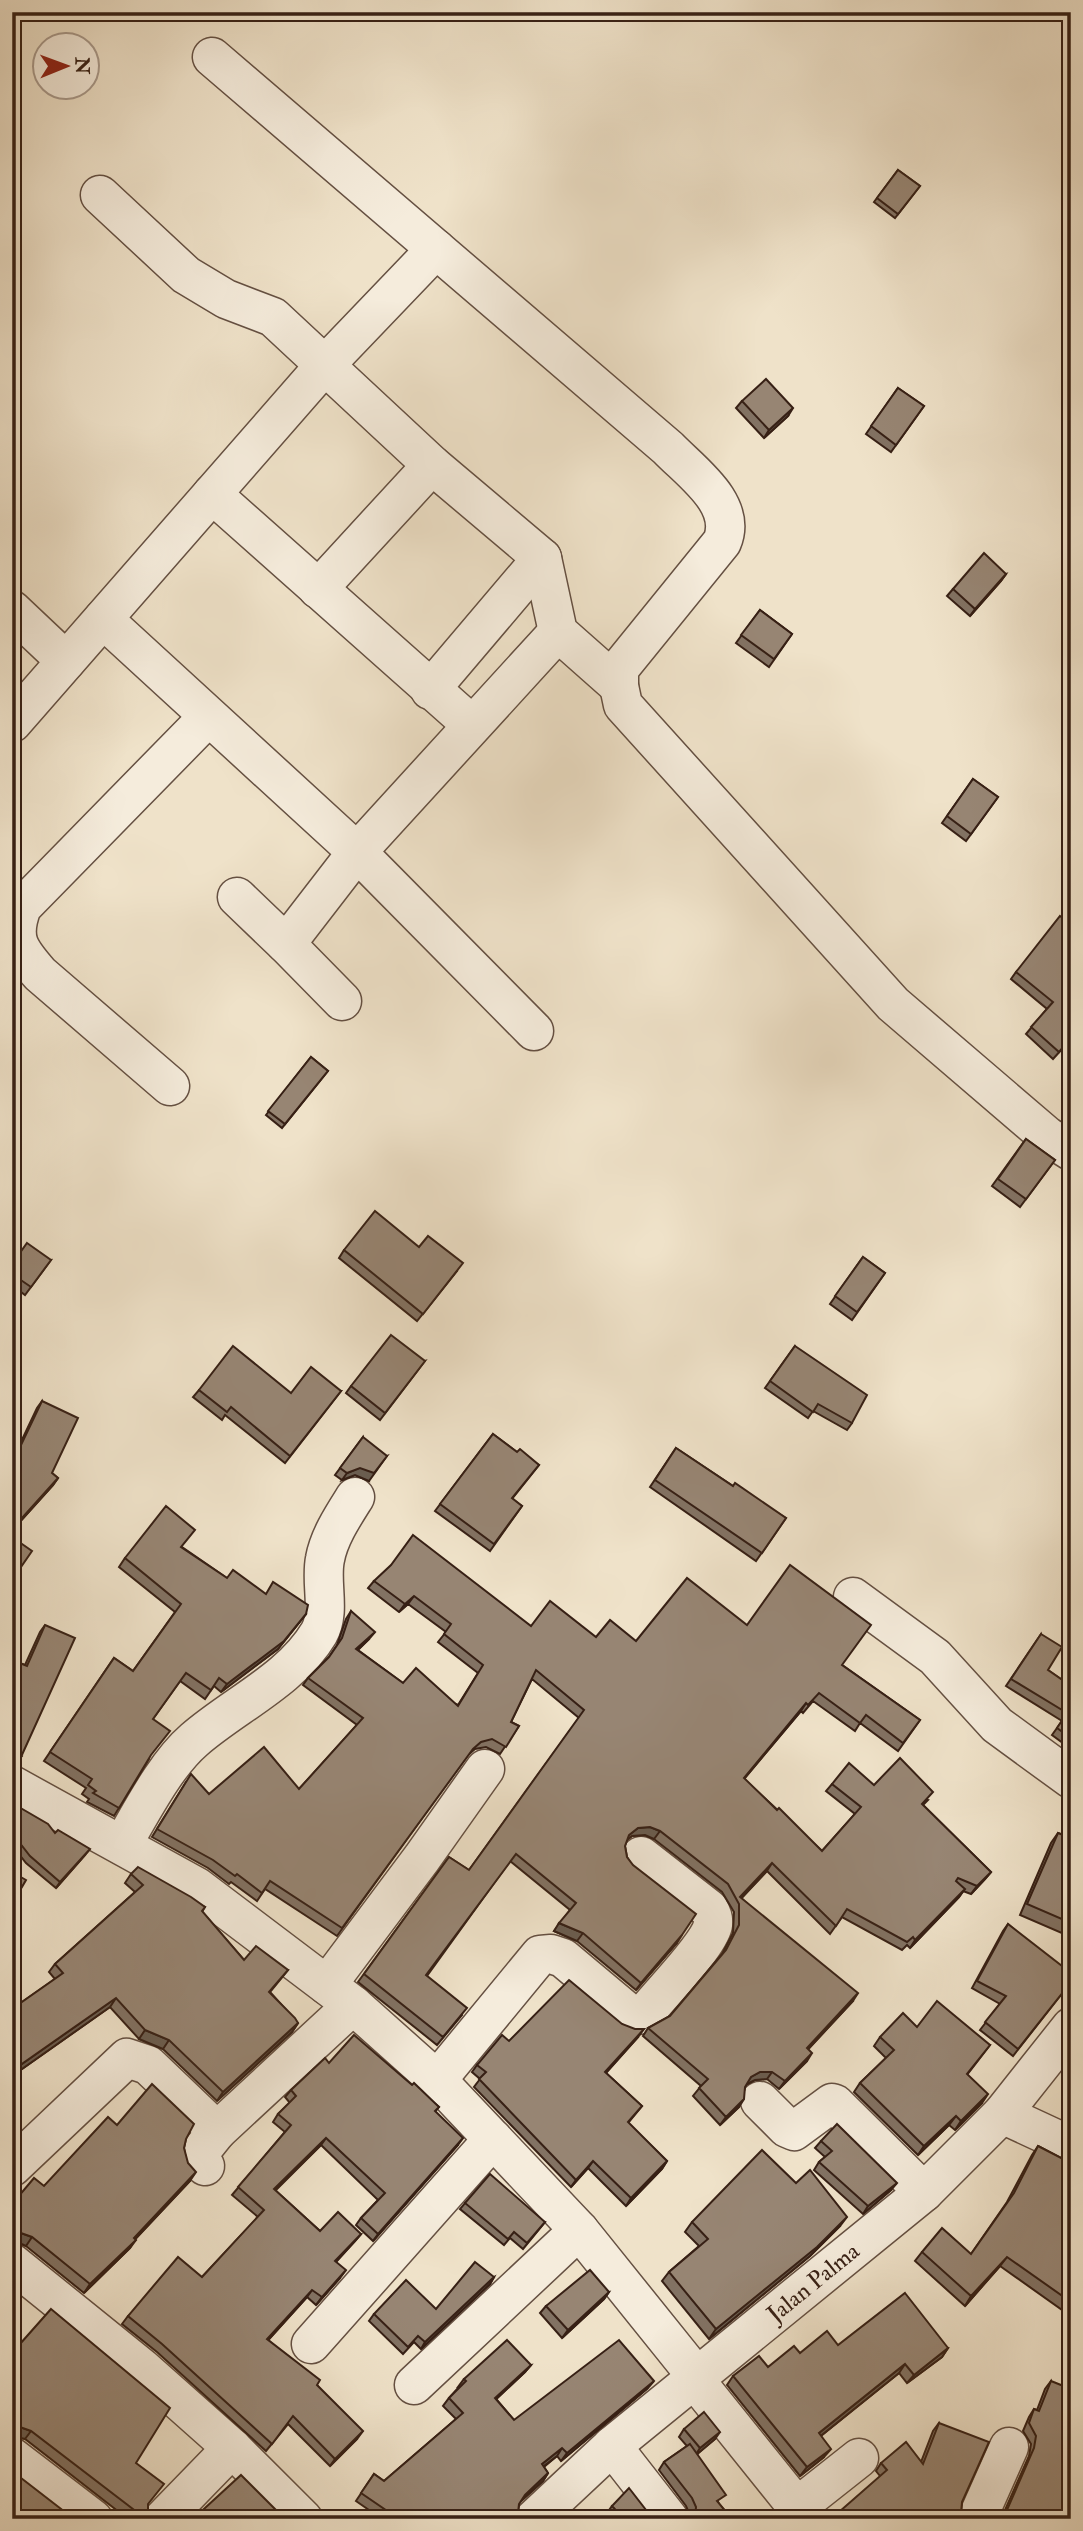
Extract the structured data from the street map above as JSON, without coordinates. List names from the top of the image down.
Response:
{
  "streets": {
    "street": ["Jalan Palma"]
  },
  "north": "right"
}
